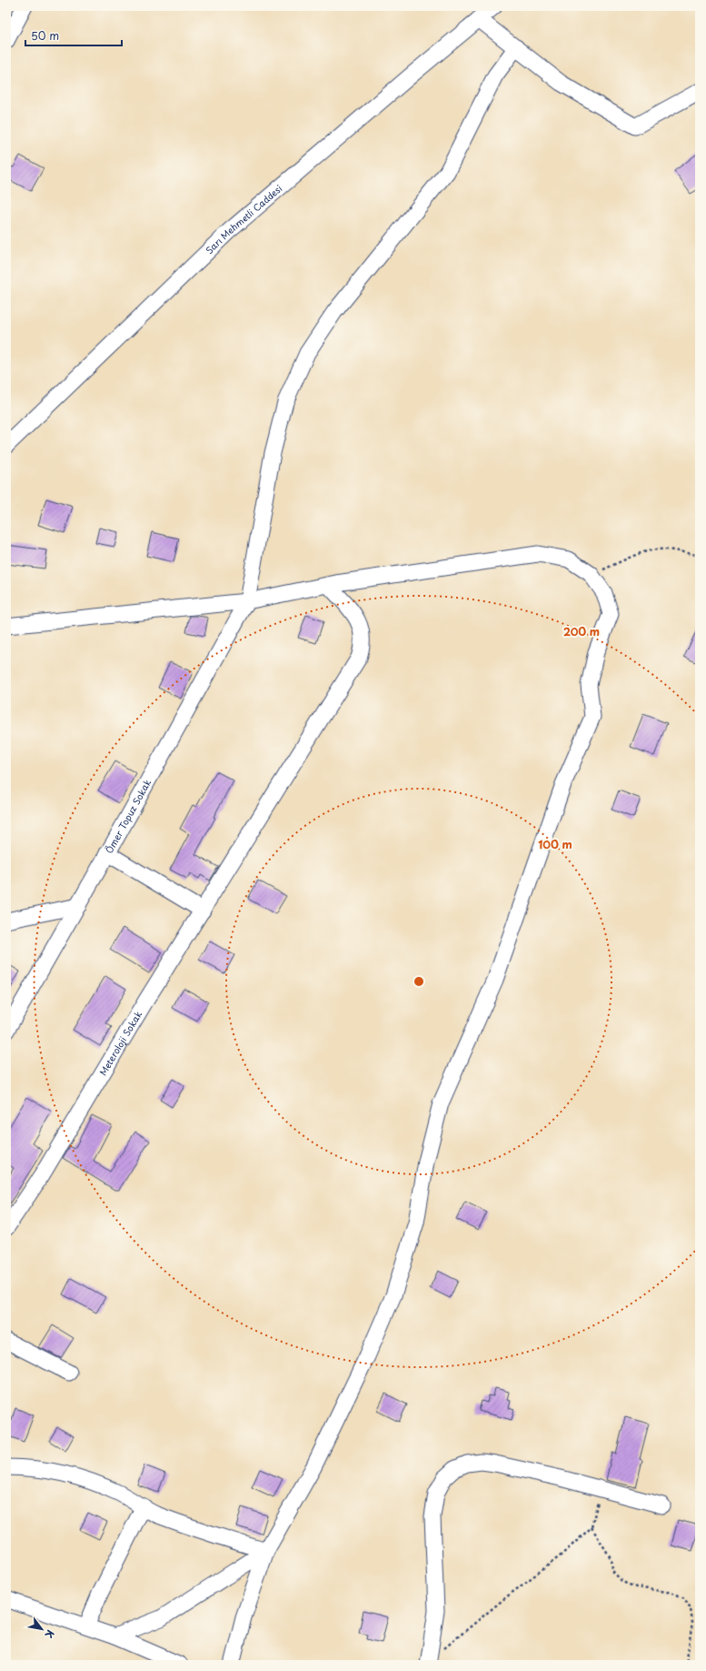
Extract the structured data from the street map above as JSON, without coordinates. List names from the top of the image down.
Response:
{
  "streets": {
    "street": ["Sarı Mehmetli Caddesi", "Ömer Topuz Sokak", "Meteroloji Sokak"]
  },
  "scale_bar": "50 m",
  "north": "bottom right",
  "rings": ["200 m", "100 m"]
}
